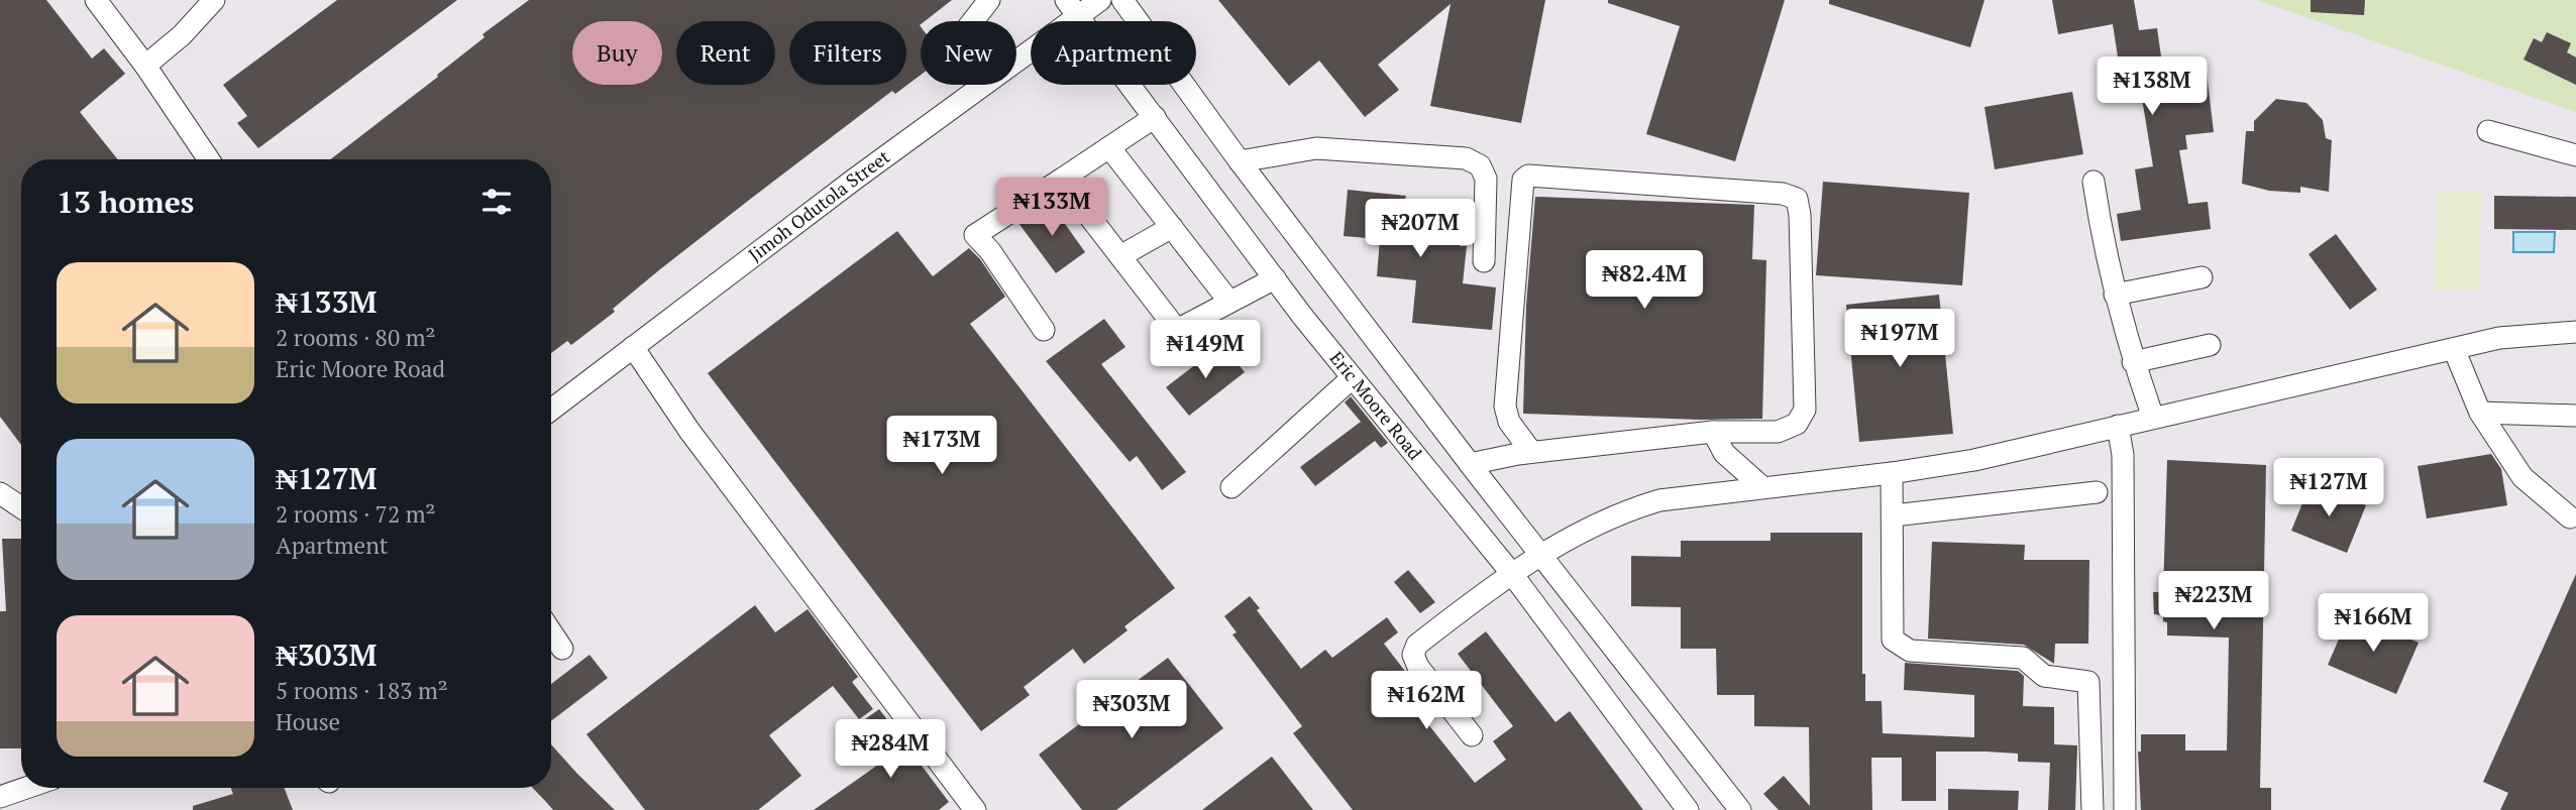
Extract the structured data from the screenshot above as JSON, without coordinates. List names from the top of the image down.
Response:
{
  "streets": {
    "street": ["Jimoh Odutola Street", "Eric Moore Road"]
  },
  "crossings": [
    ["Jimoh Odutola Street", "Eric Moore Road"]
  ],
  "page": {
    "chip": [
      "Buy",
      "Rent",
      "Filters",
      "New",
      "Apartment"
    ],
    "price": [
      "₦138M",
      "₦133M",
      "₦207M",
      "₦82.4M",
      "₦197M",
      "₦149M",
      "₦173M",
      "₦127M",
      "₦223M",
      "₦166M",
      "₦162M",
      "₦303M",
      "₦284M"
    ],
    "heading": "13 homes",
    "list": [
      {
        "name": "₦133M",
        "note": "2 rooms · 80 m² · Eric Moore Road"
      },
      {
        "name": "₦127M",
        "note": "2 rooms · 72 m² · Apartment"
      },
      {
        "name": "₦303M",
        "note": "5 rooms · 183 m² · House"
      }
    ]
  }
}
